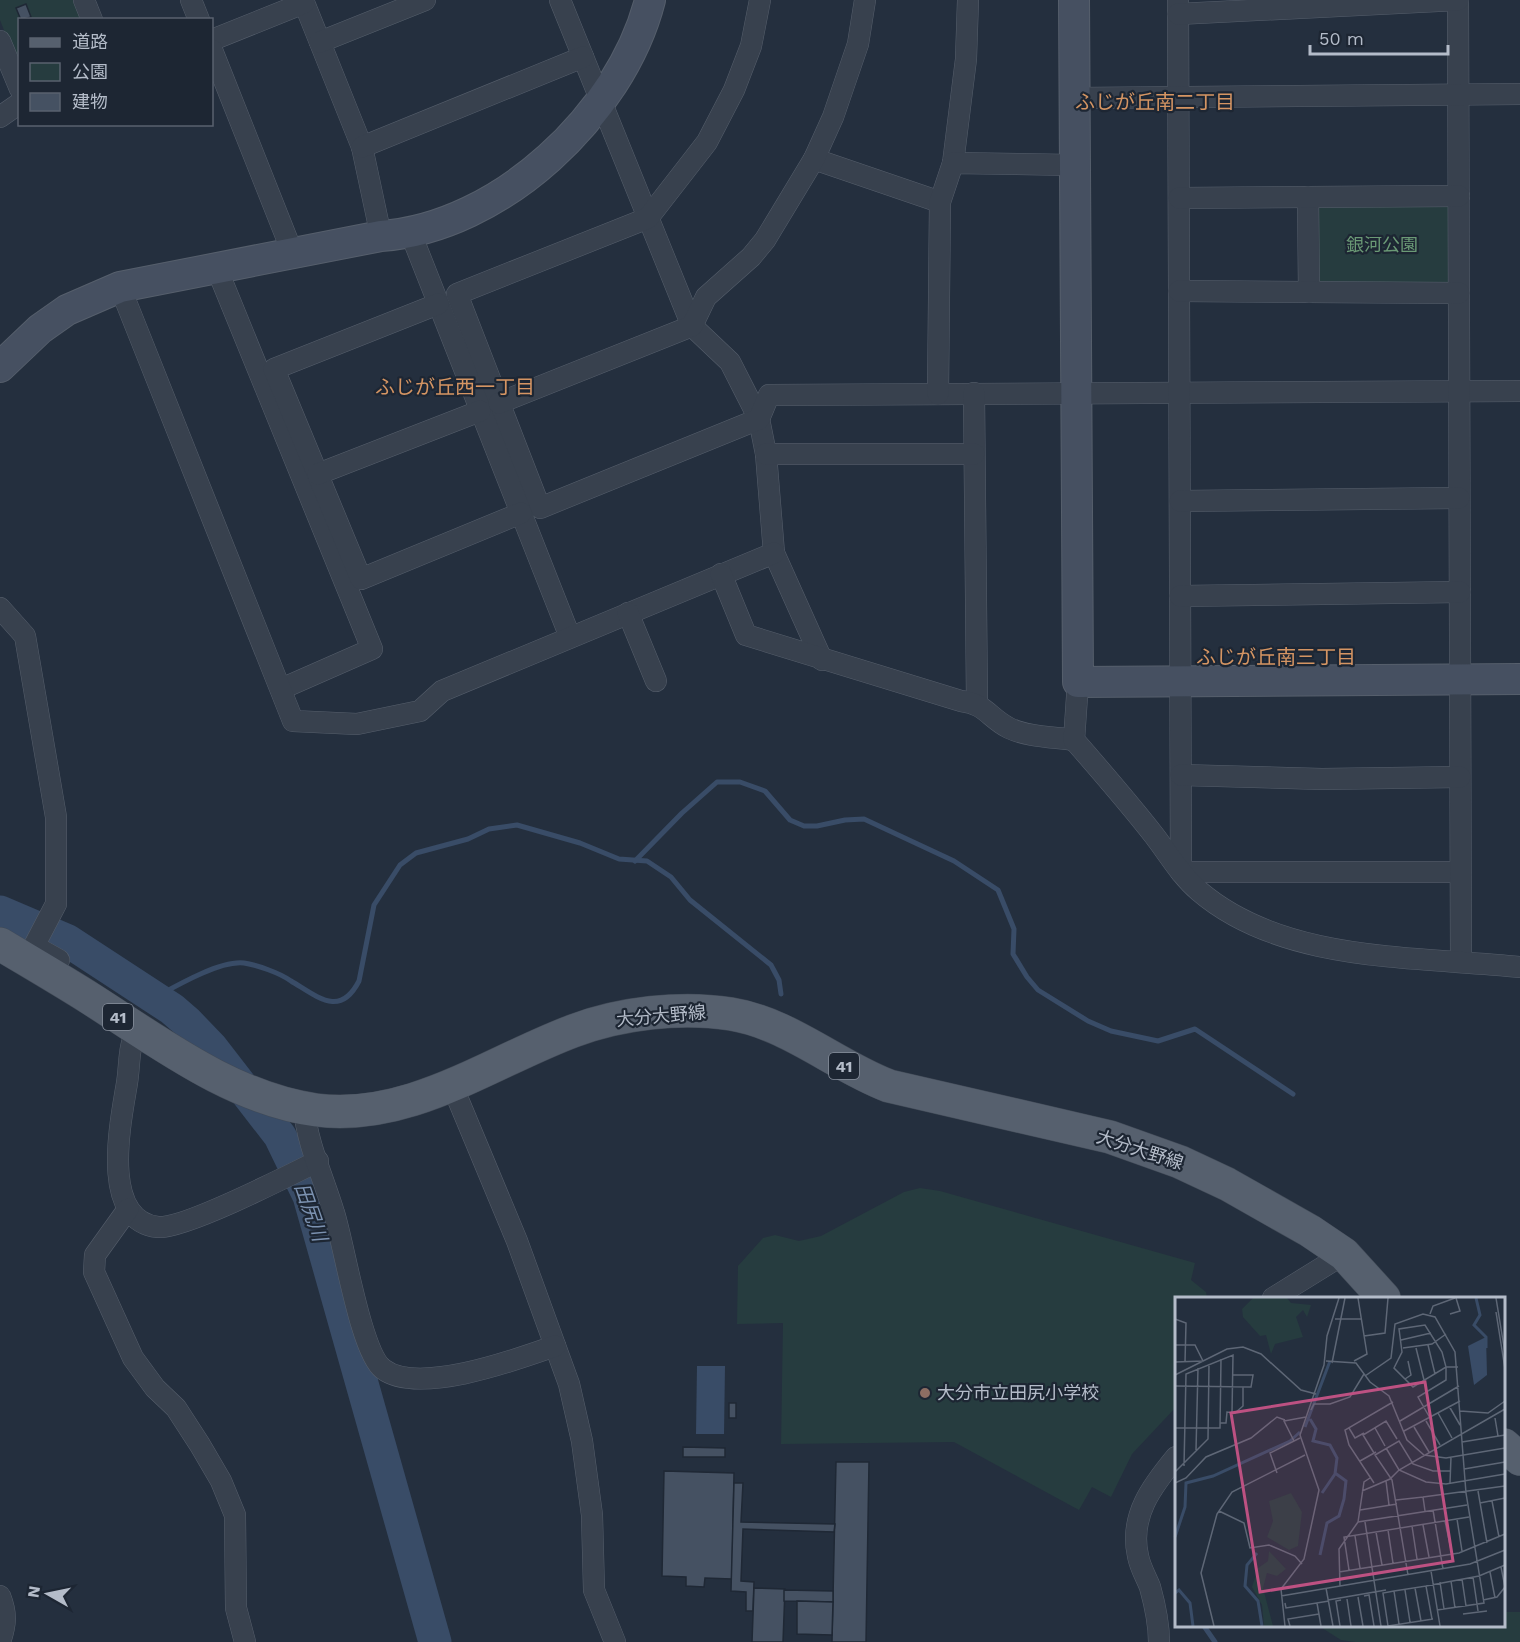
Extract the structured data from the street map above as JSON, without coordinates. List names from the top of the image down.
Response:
{
  "streets": {
    "main road": ["大分大野線", "41"]
  },
  "districts": ["ふじが丘南二丁目", "ふじが丘西一丁目", "ふじが丘南三丁目"],
  "water": ["田尻川"],
  "parks": ["銀河公園"],
  "places": ["大分市立田尻小学校"],
  "legend": ["道路", "公園", "建物"],
  "scale_bar": "50 m",
  "north": "left"
}
